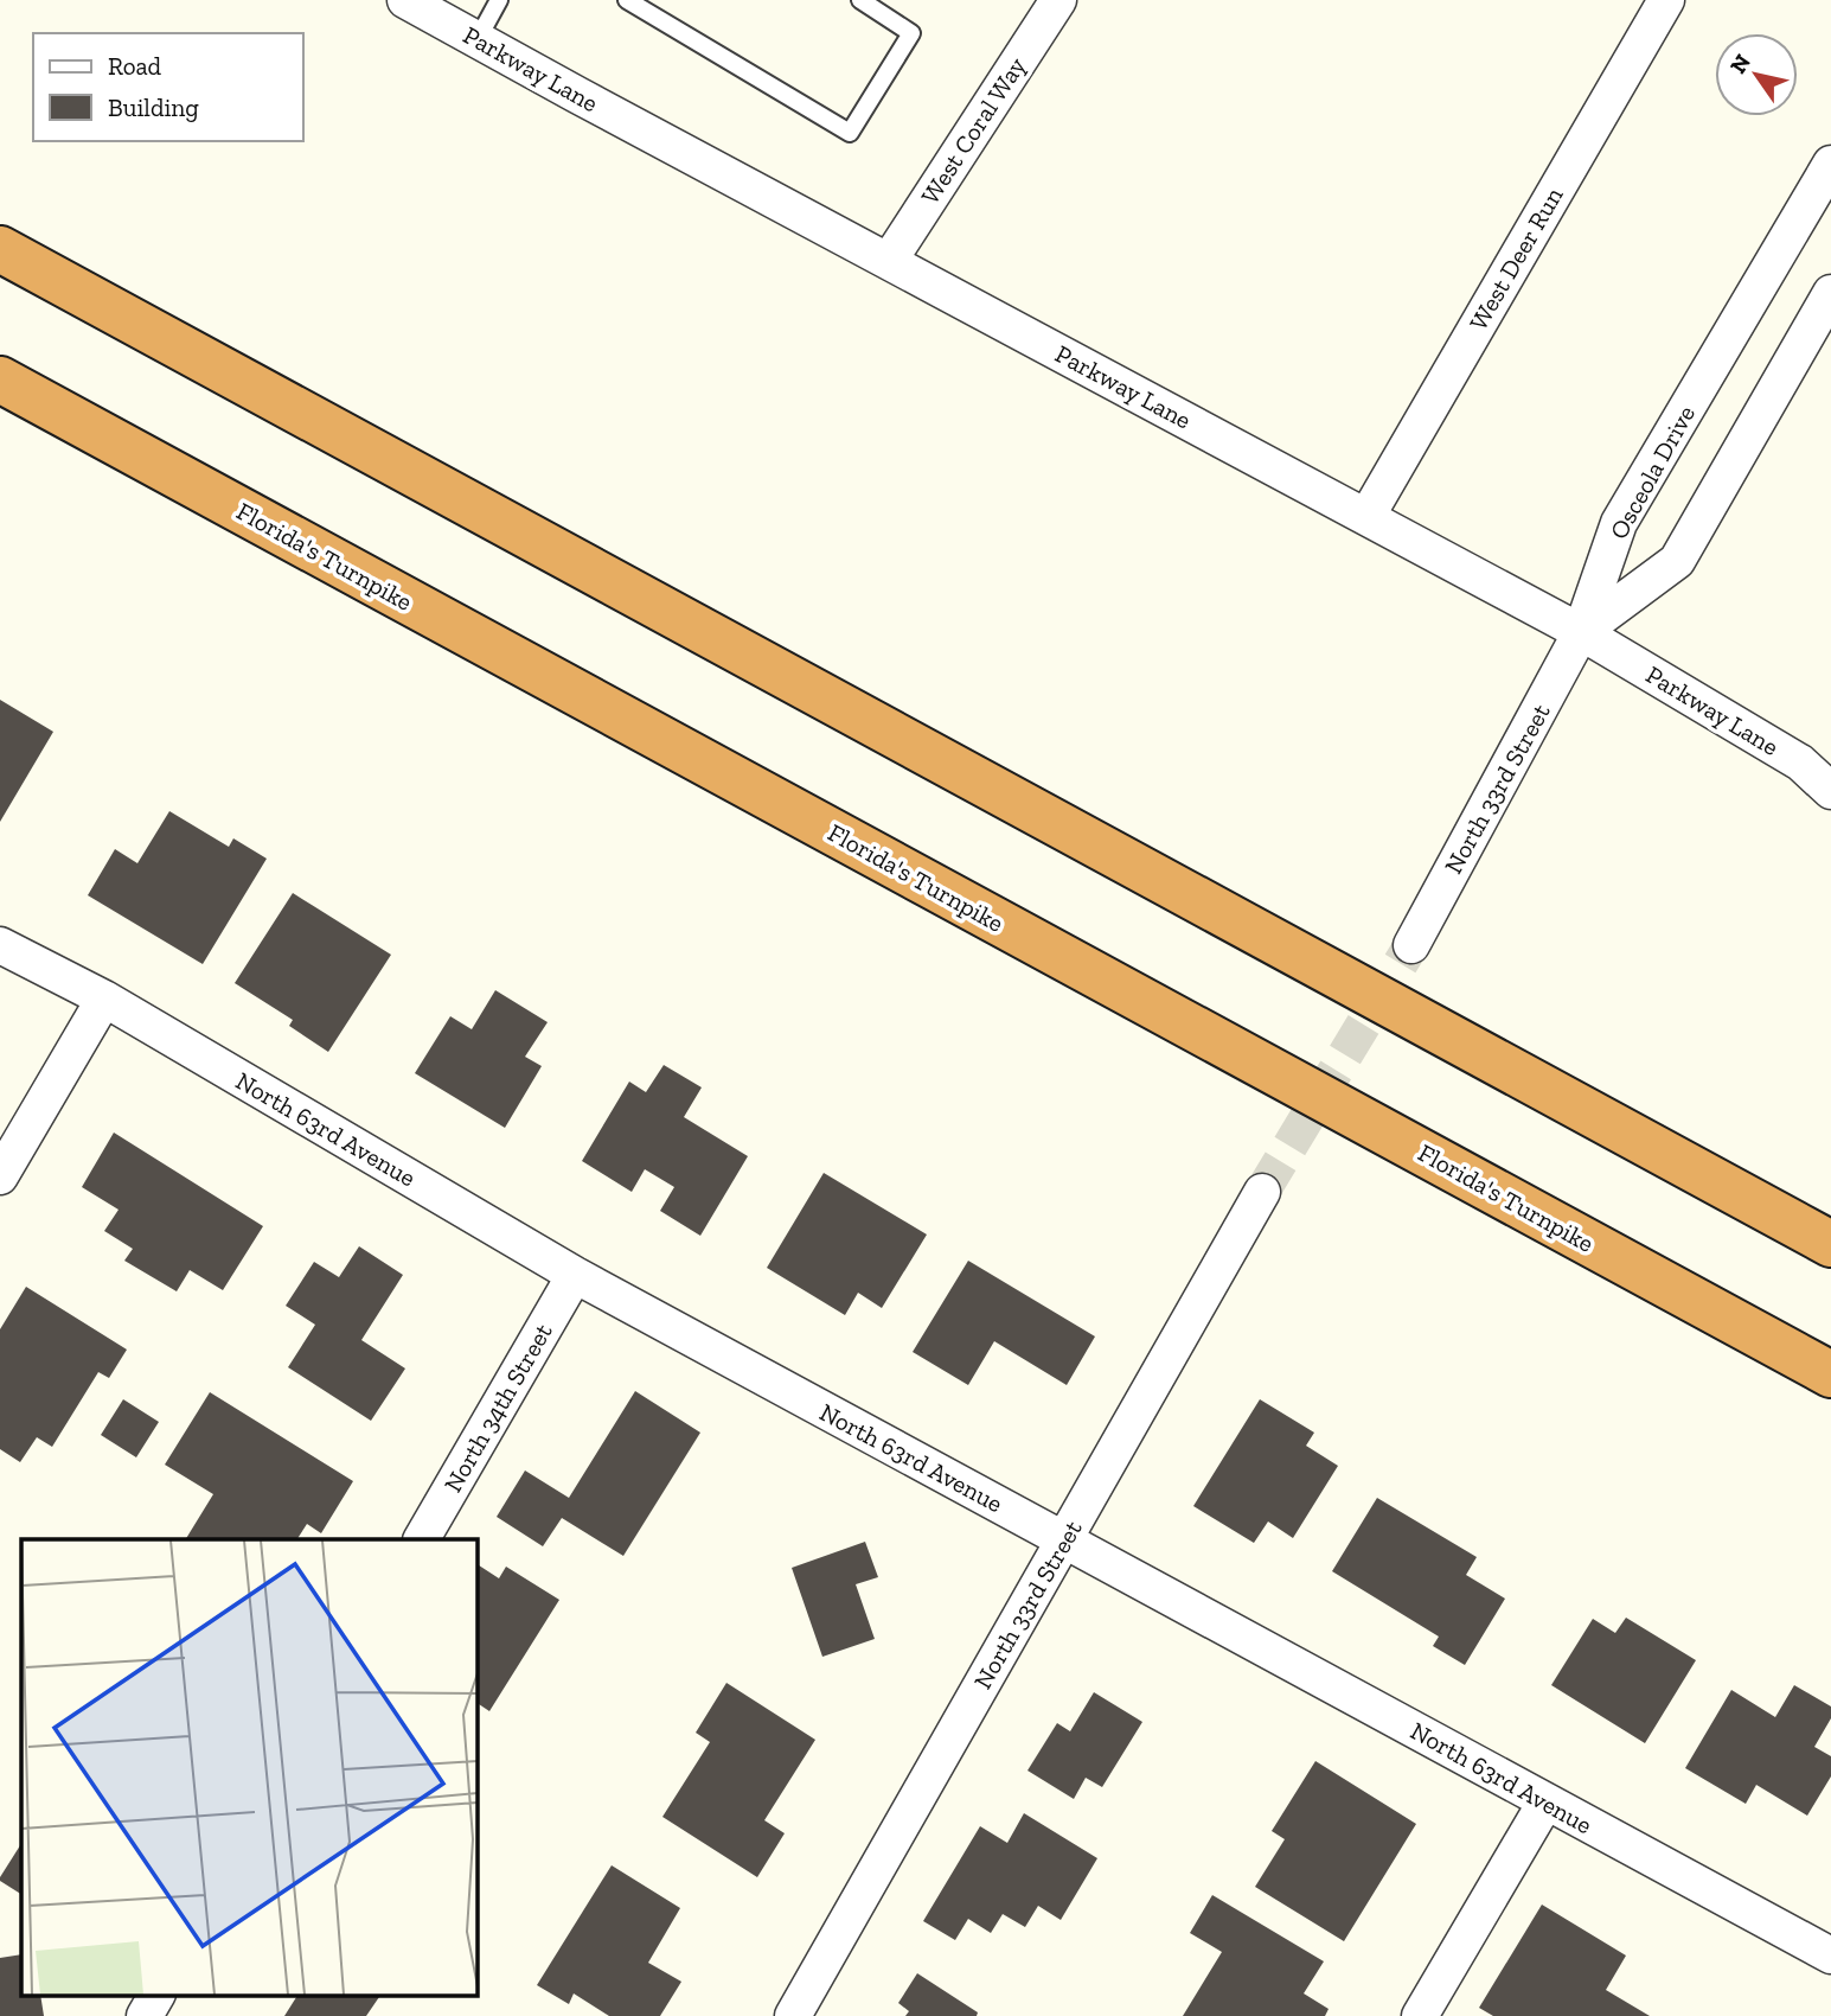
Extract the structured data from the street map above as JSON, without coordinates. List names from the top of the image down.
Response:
{
  "streets": {
    "highway": ["Florida's Turnpike"],
    "street": [
      "Parkway Lane",
      "West Coral Way",
      "West Deer Run",
      "Osceola Drive",
      "North 33rd Street",
      "North 63rd Avenue",
      "North 34th Street"
    ]
  },
  "crossings": [
    ["Parkway Lane", "West Coral Way"],
    ["Parkway Lane", "West Deer Run"],
    ["Parkway Lane", "Osceola Drive"],
    ["Parkway Lane", "North 33rd Street"],
    ["Osceola Drive", "North 33rd Street"],
    ["North 33rd Street", "North 63rd Avenue"],
    ["North 63rd Avenue", "North 34th Street"]
  ],
  "legend": ["Road", "Building"],
  "north": "top left"
}
